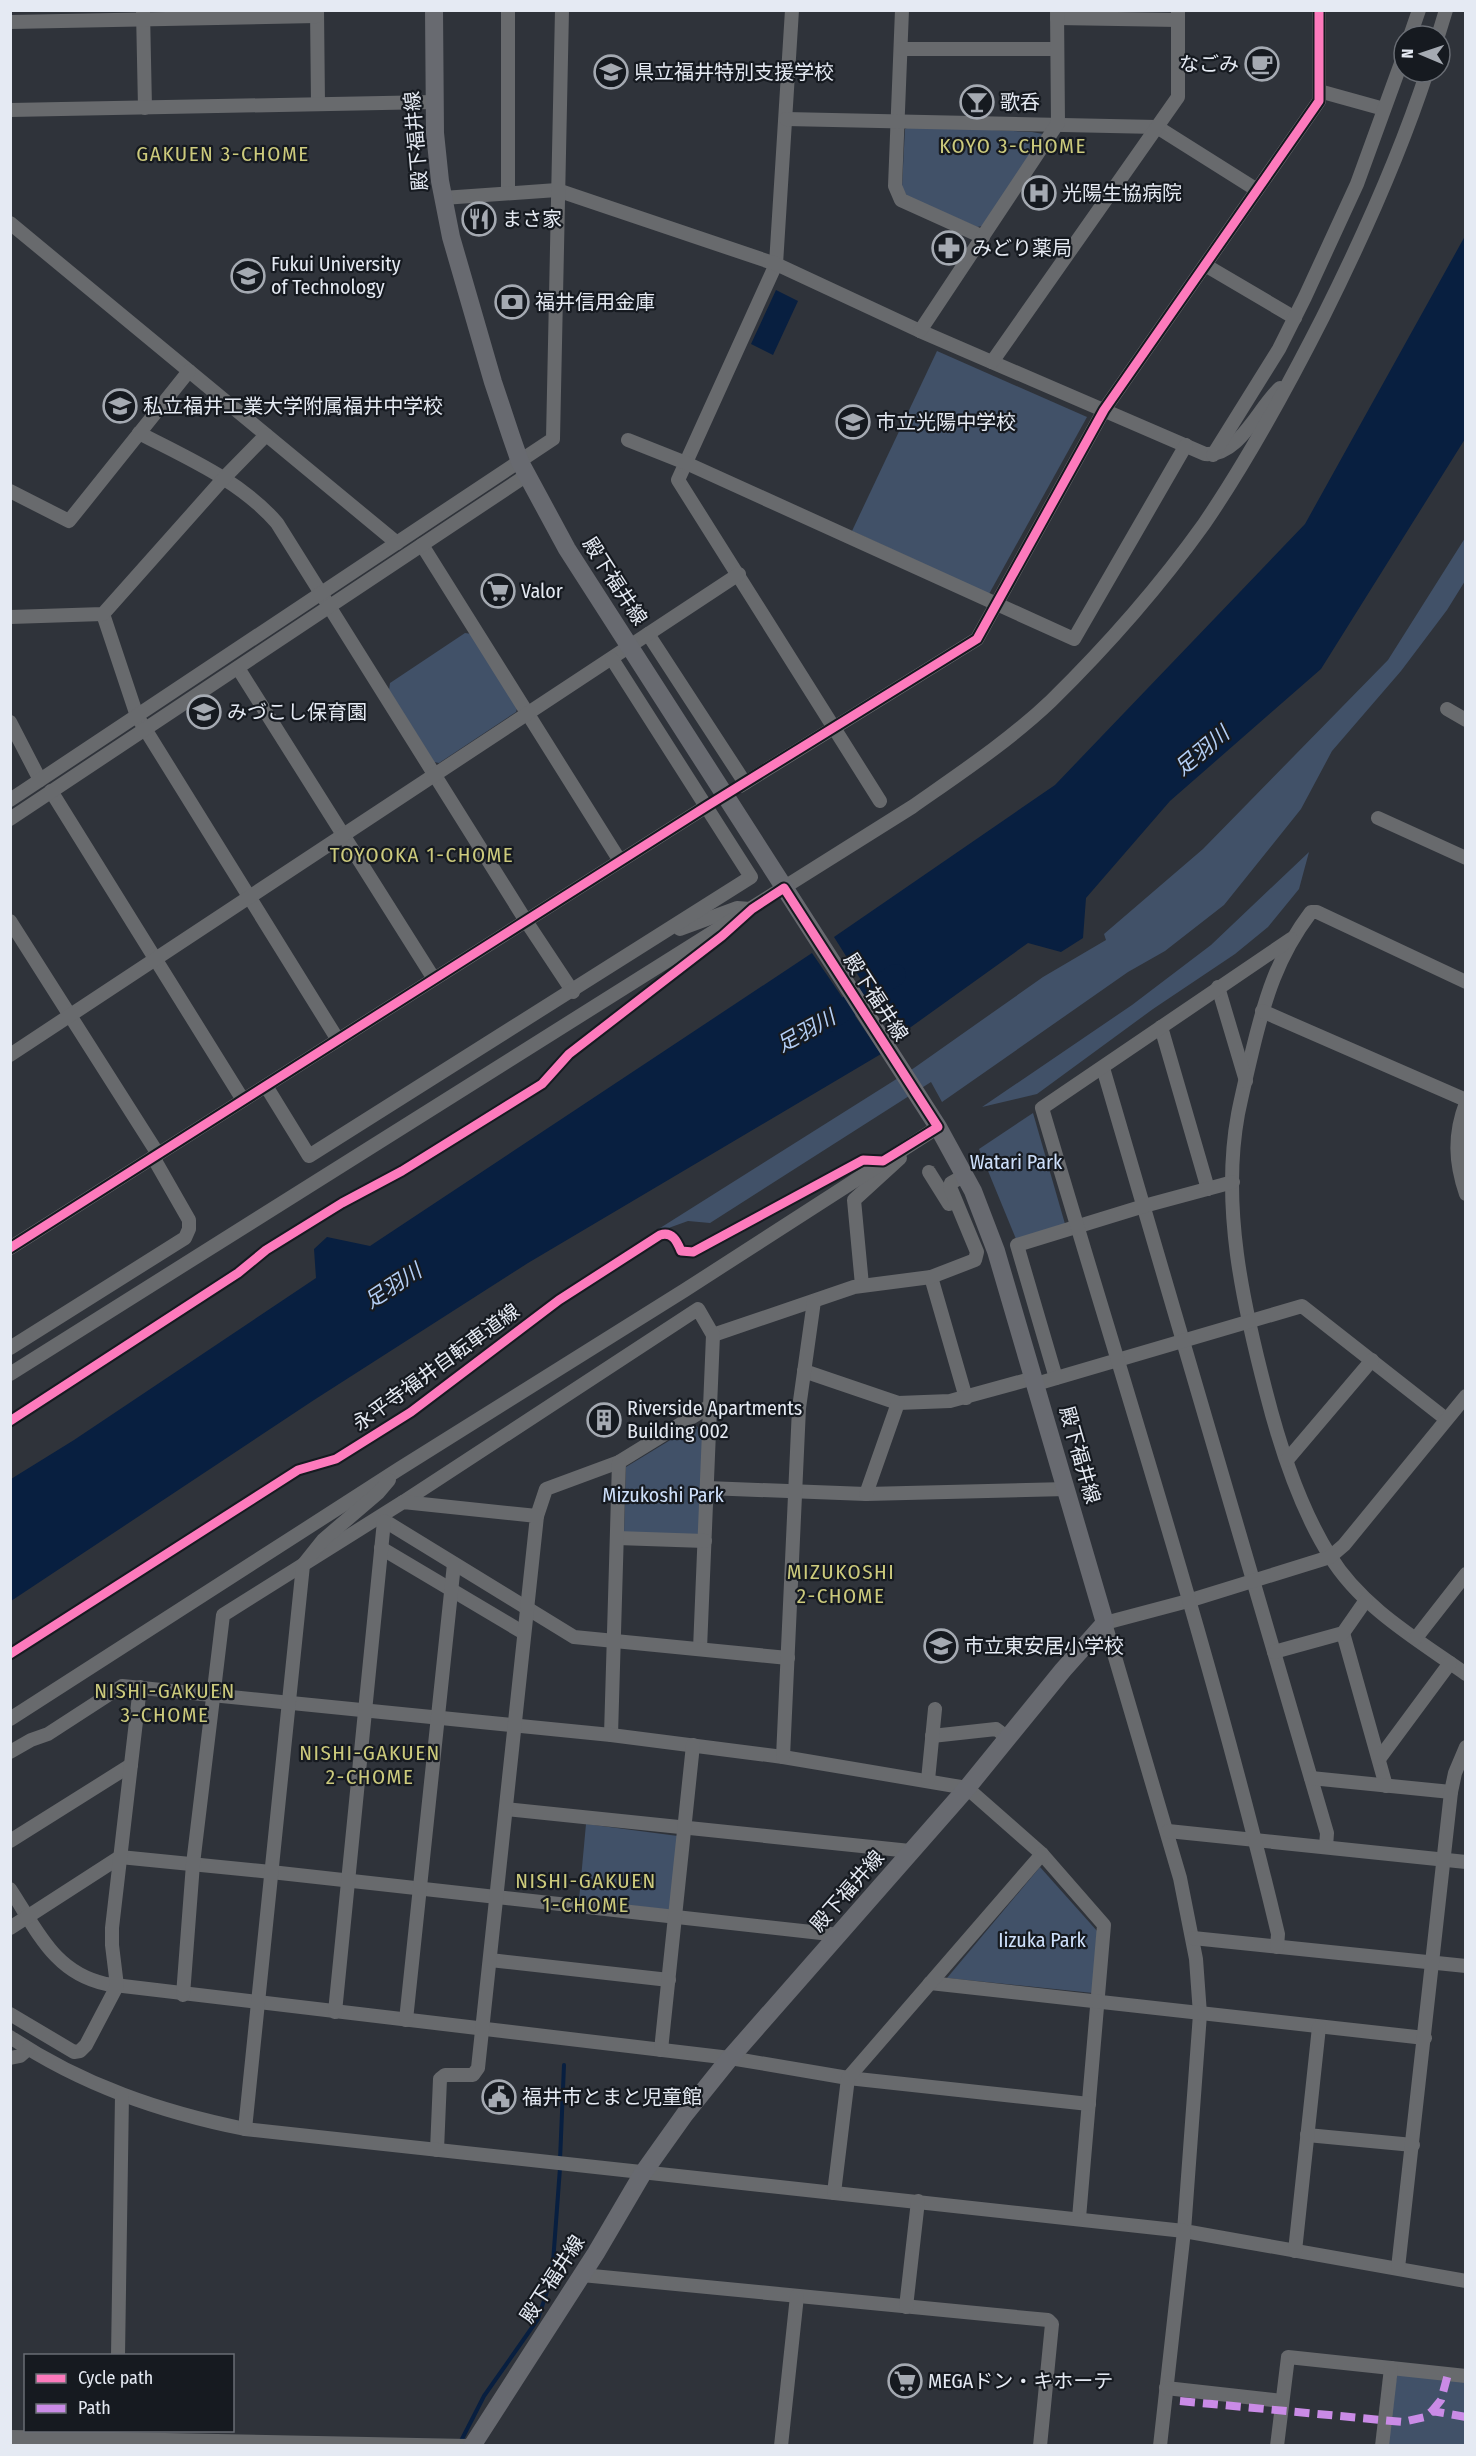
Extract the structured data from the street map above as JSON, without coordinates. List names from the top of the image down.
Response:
{
  "streets": {
    "main road": ["殿下福井線"],
    "cycle path": ["永平寺福井自転車道線"]
  },
  "districts": [
    "KOYO 3-CHOME",
    "GAKUEN 3-CHOME",
    "TOYOOKA 1-CHOME",
    "MIZUKOSHI 2-CHOME",
    "NISHI-GAKUEN 3-CHOME",
    "NISHI-GAKUEN 2-CHOME",
    "NISHI-GAKUEN 1-CHOME"
  ],
  "water": ["足羽川"],
  "parks": ["Watari Park", "Mizukoshi Park", "Iizuka Park"],
  "places": {
    "cafe": ["なごみ"],
    "school or university": [
      "県立福井特別支援学校",
      "Fukui University of Technology",
      "私立福井工業大学附属福井中学校",
      "市立光陽中学校",
      "みづこし保育園",
      "市立東安居小学校"
    ],
    "bar": ["歌呑"],
    "hospital": ["光陽生協病院"],
    "restaurant": ["まさ家"],
    "pharmacy": ["みどり薬局"],
    "bank": ["福井信用金庫"],
    "supermarket": ["Valor", "MEGAドン・キホーテ"],
    "building": ["Riverside Apartments Building 002"],
    "public building": ["福井市とまと児童館"]
  },
  "legend": ["Cycle path", "Path"],
  "north": "left"
}
